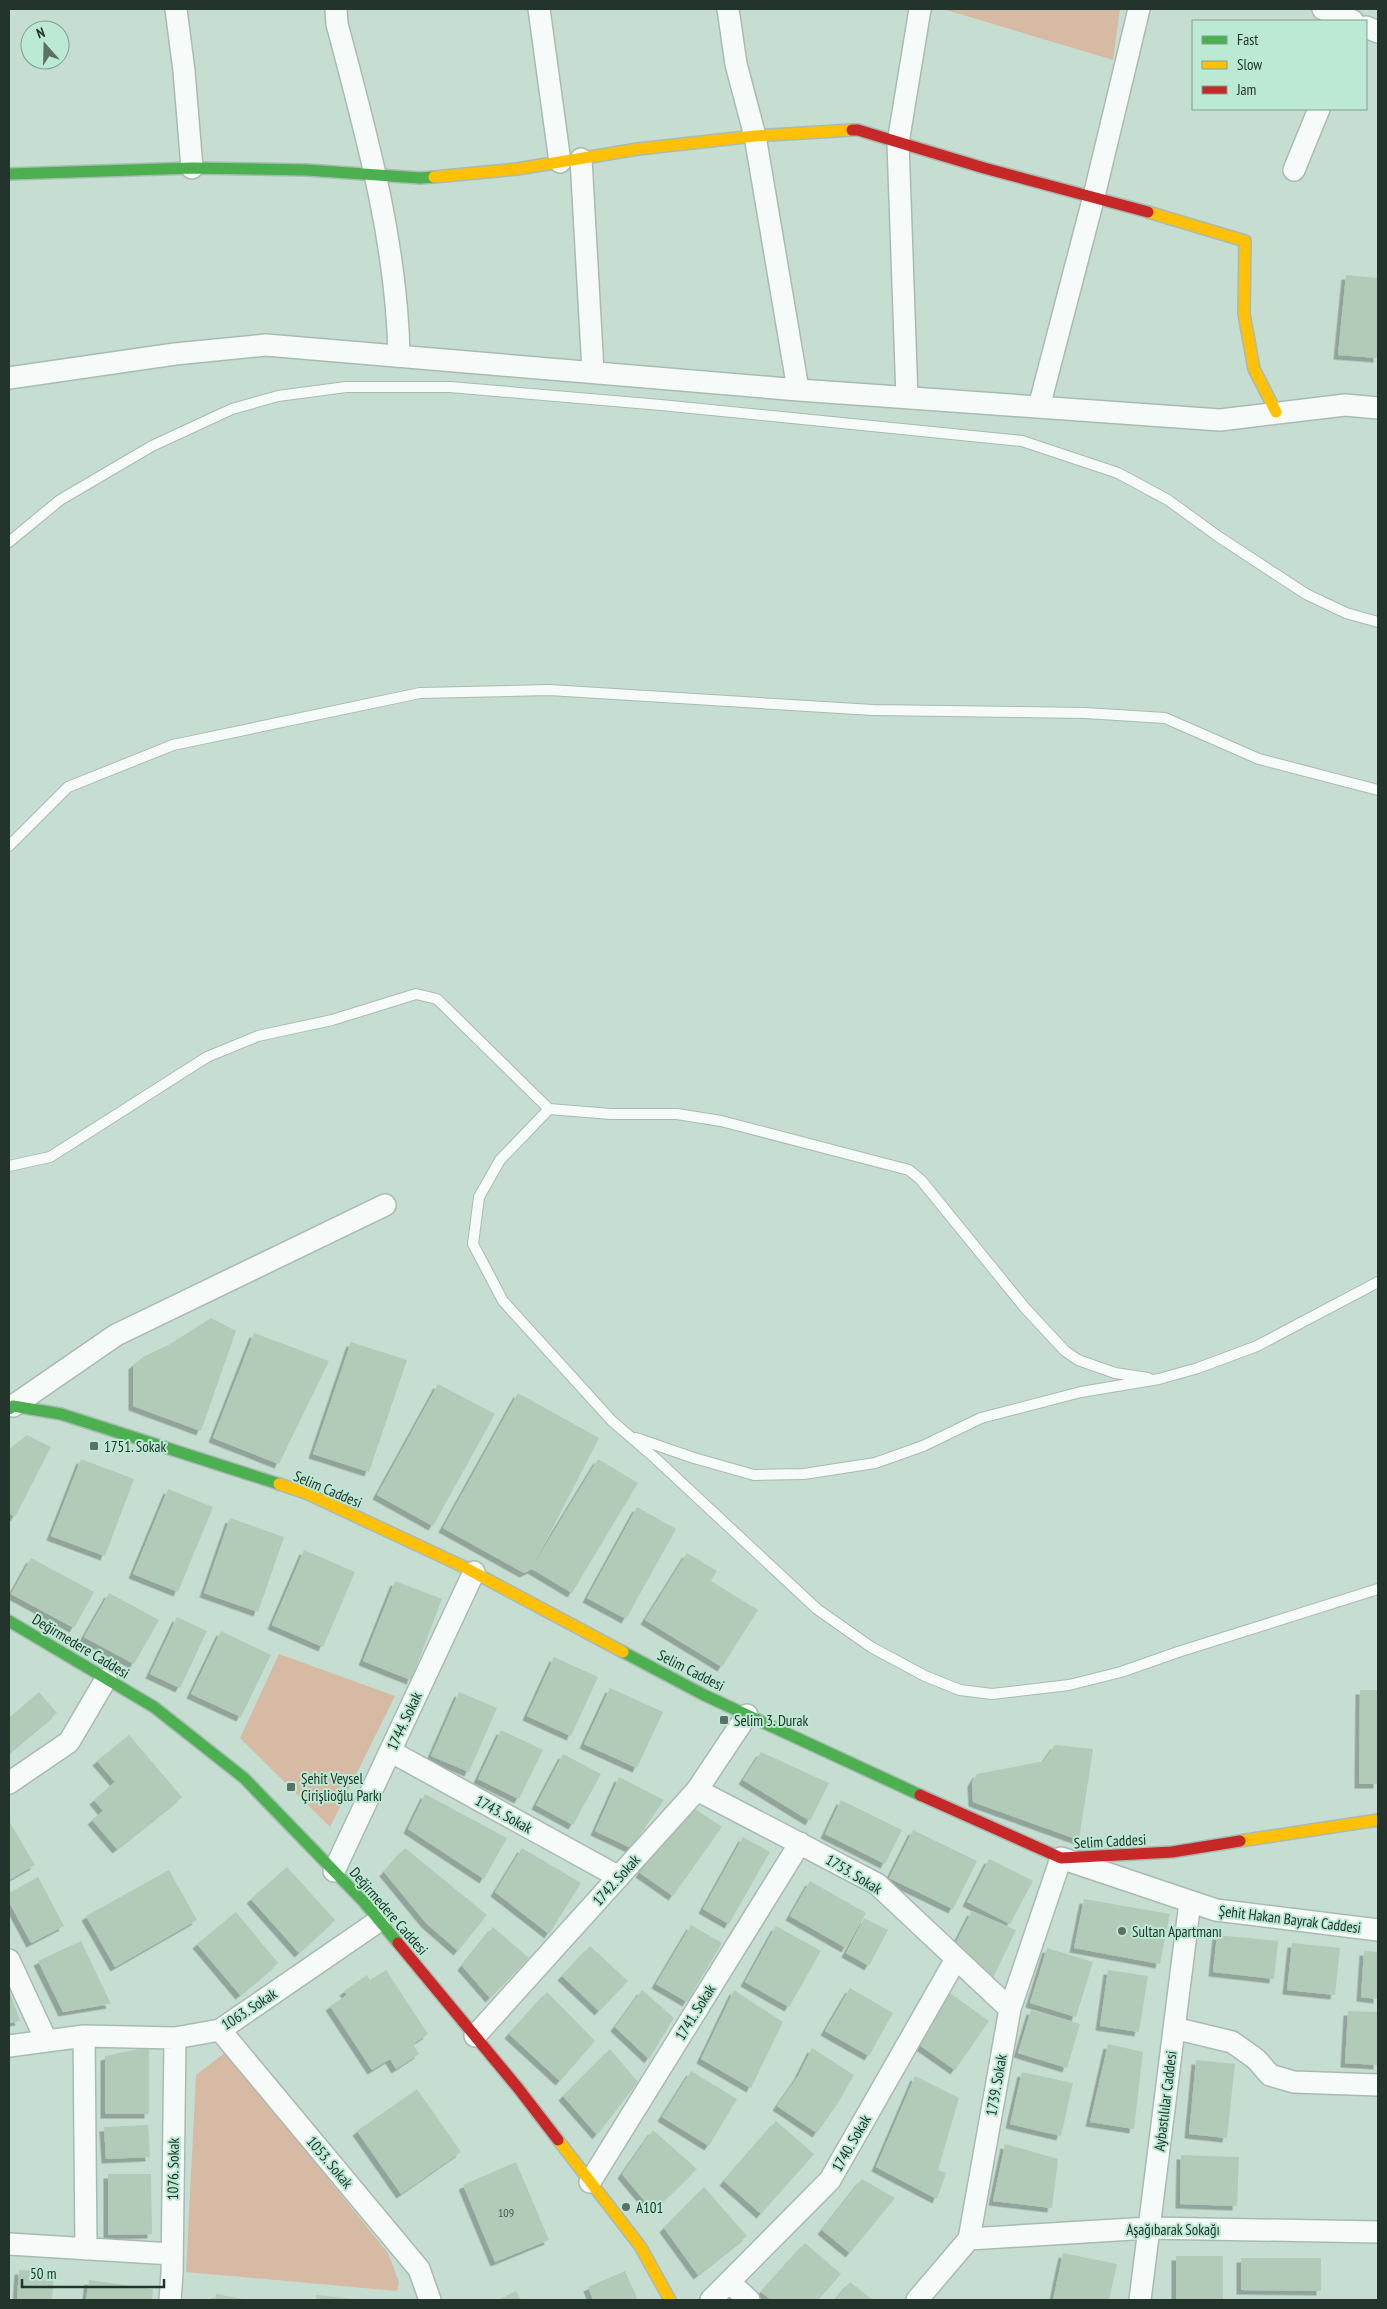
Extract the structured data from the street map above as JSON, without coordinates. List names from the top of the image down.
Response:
{
  "streets": {
    "street": [
      "Selim Caddesi",
      "Değirmedere Caddesi",
      "1744. Sokak",
      "1743. Sokak",
      "1753. Sokak",
      "1742. Sokak",
      "Şehit Hakan Bayrak Caddesi",
      "1063. Sokak",
      "1741. Sokak",
      "1739. Sokak",
      "Aybastılılar Caddesi",
      "1740. Sokak",
      "1053. Sokak",
      "1076. Sokak",
      "Aşağıbarak Sokağı"
    ]
  },
  "crossings": [
    ["Selim Caddesi", "1744. Sokak"],
    ["Selim Caddesi", "1742. Sokak"],
    ["Selim Caddesi", "Şehit Hakan Bayrak Caddesi"],
    ["Selim Caddesi", "1739. Sokak"],
    ["Değirmedere Caddesi", "1744. Sokak"],
    ["Değirmedere Caddesi", "1742. Sokak"],
    ["Değirmedere Caddesi", "1063. Sokak"],
    ["Değirmedere Caddesi", "1741. Sokak"],
    ["1744. Sokak", "1743. Sokak"],
    ["1743. Sokak", "1742. Sokak"],
    ["1753. Sokak", "1742. Sokak"],
    ["1753. Sokak", "1741. Sokak"],
    ["1753. Sokak", "1739. Sokak"],
    ["1753. Sokak", "1740. Sokak"],
    ["Şehit Hakan Bayrak Caddesi", "1739. Sokak"],
    ["Şehit Hakan Bayrak Caddesi", "Aybastılılar Caddesi"],
    ["1063. Sokak", "1053. Sokak"],
    ["1063. Sokak", "1076. Sokak"],
    ["1739. Sokak", "Aşağıbarak Sokağı"],
    ["Aybastılılar Caddesi", "Aşağıbarak Sokağı"]
  ],
  "places": {
    "transit": ["1751. Sokak", "Selim 3. Durak", "Şehit Veysel Çirişlioğlu Parkı"],
    "other": ["Sultan Apartmanı", "A101"]
  },
  "house_numbers": ["109"],
  "legend": ["Fast", "Slow", "Jam"],
  "scale_bar": "50 m",
  "north": "top"
}
